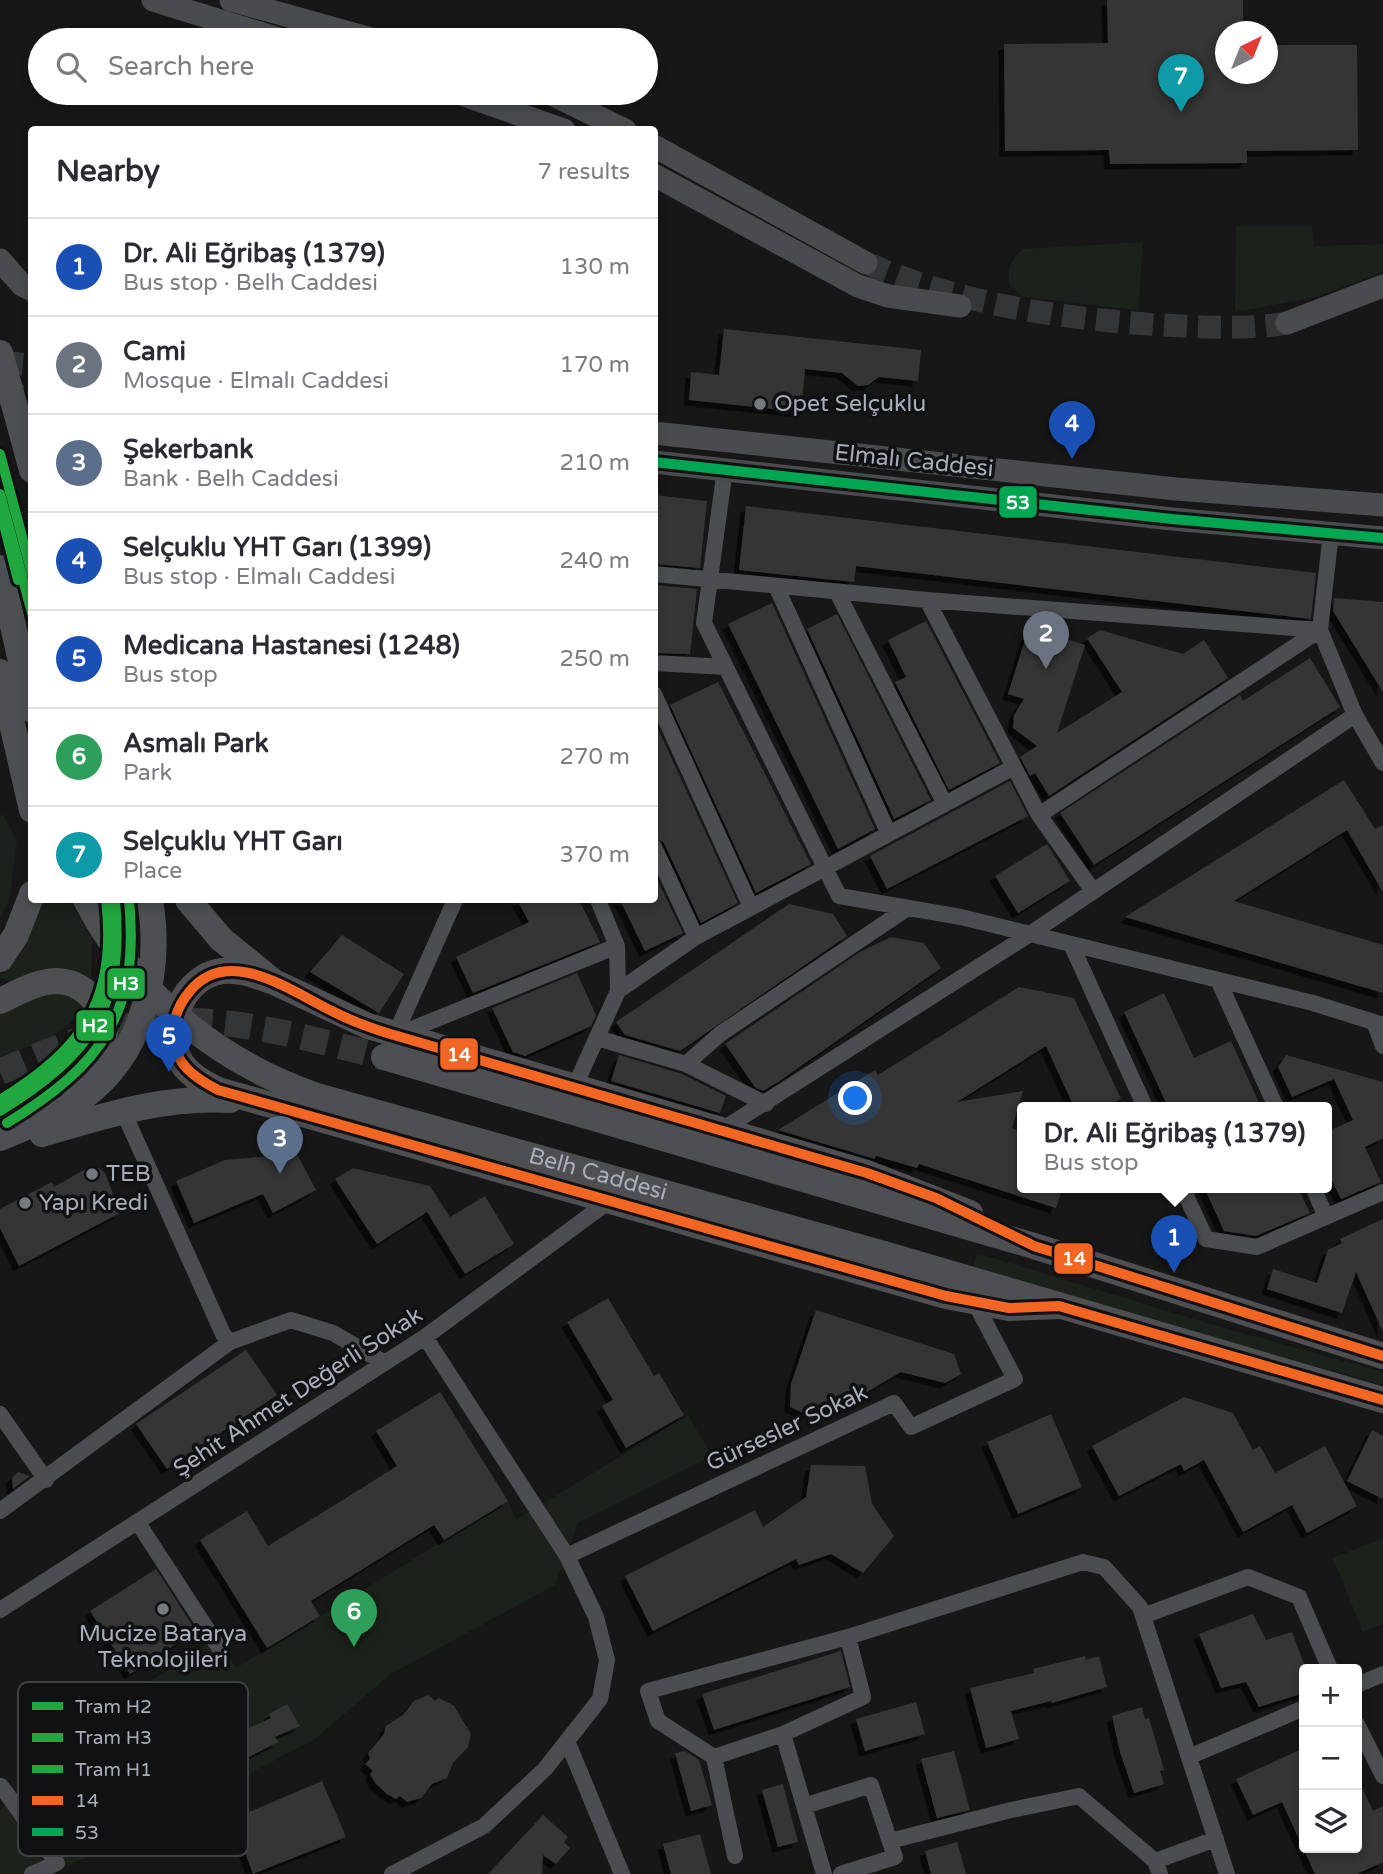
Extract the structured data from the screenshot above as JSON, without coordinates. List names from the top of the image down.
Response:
{
  "streets": {
    "main road": ["Elmalı Caddesi", "Belh Caddesi"],
    "street": ["Şehit Ahmet Değerli Sokak", "Gürsesler Sokak"]
  },
  "crossings": [
    ["Belh Caddesi", "Şehit Ahmet Değerli Sokak"],
    ["Belh Caddesi", "Gürsesler Sokak"]
  ],
  "places": [
    "Opet Selçuklu",
    "TEB",
    "Yapı Kredi",
    "Mucize Batarya Teknolojileri"
  ],
  "lines": [
    "tram line H2",
    "transit line 53",
    "tram line H1",
    "tram line H3",
    "transit line 14"
  ],
  "legend": [
    "Tram H2",
    "Tram H3",
    "Tram H1",
    "14",
    "53"
  ],
  "north": "top right",
  "page": {
    "search": "Search here",
    "pins": [
      "7",
      "4",
      "2",
      "5",
      "3",
      "1",
      "6"
    ],
    "heading": ["Nearby", "7 results"],
    "list": [
      {
        "mark": "1",
        "name": "Dr. Ali Eğribaş (1379)",
        "note": "Bus stop · Belh Caddesi",
        "value": "130 m"
      },
      {
        "mark": "2",
        "name": "Cami",
        "note": "Mosque · Elmalı Caddesi",
        "value": "170 m"
      },
      {
        "mark": "3",
        "name": "Şekerbank",
        "note": "Bank · Belh Caddesi",
        "value": "210 m"
      },
      {
        "mark": "4",
        "name": "Selçuklu YHT Garı (1399)",
        "note": "Bus stop · Elmalı Caddesi",
        "value": "240 m"
      },
      {
        "mark": "5",
        "name": "Medicana Hastanesi (1248)",
        "note": "Bus stop",
        "value": "250 m"
      },
      {
        "mark": "6",
        "name": "Asmalı Park",
        "note": "Park",
        "value": "270 m"
      },
      {
        "mark": "7",
        "name": "Selçuklu YHT Garı",
        "note": "Place",
        "value": "370 m"
      }
    ],
    "popup": ["Dr. Ali Eğribaş (1379)", "Bus stop"],
    "map_buttons": ["+", "−"]
  }
}
